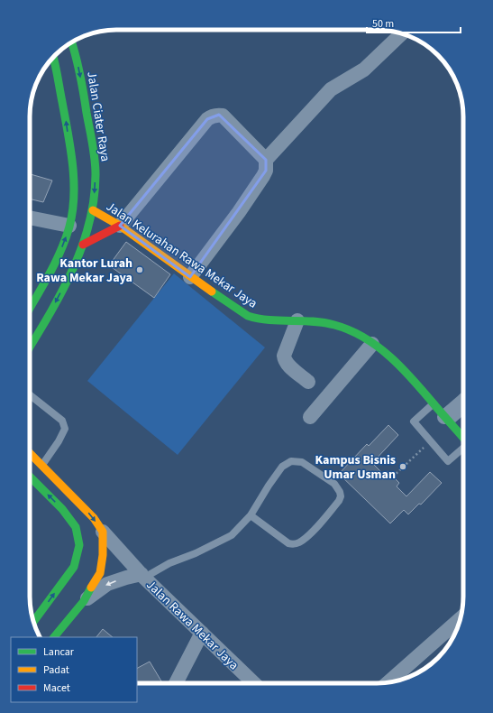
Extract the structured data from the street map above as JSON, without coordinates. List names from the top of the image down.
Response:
{
  "streets": {
    "main road": ["Jalan Ciater Raya", "Jalan Kelurahan Rawa Mekar Jaya"],
    "street": ["Jalan Rawa Mekar Jaya"]
  },
  "crossings": [
    ["Jalan Ciater Raya", "Jalan Kelurahan Rawa Mekar Jaya"]
  ],
  "places": ["Kantor Lurah Rawa Mekar Jaya", "Kampus Bisnis Umar Usman"],
  "legend": ["Lancar", "Padat", "Macet"],
  "scale_bar": "50 m"
}
